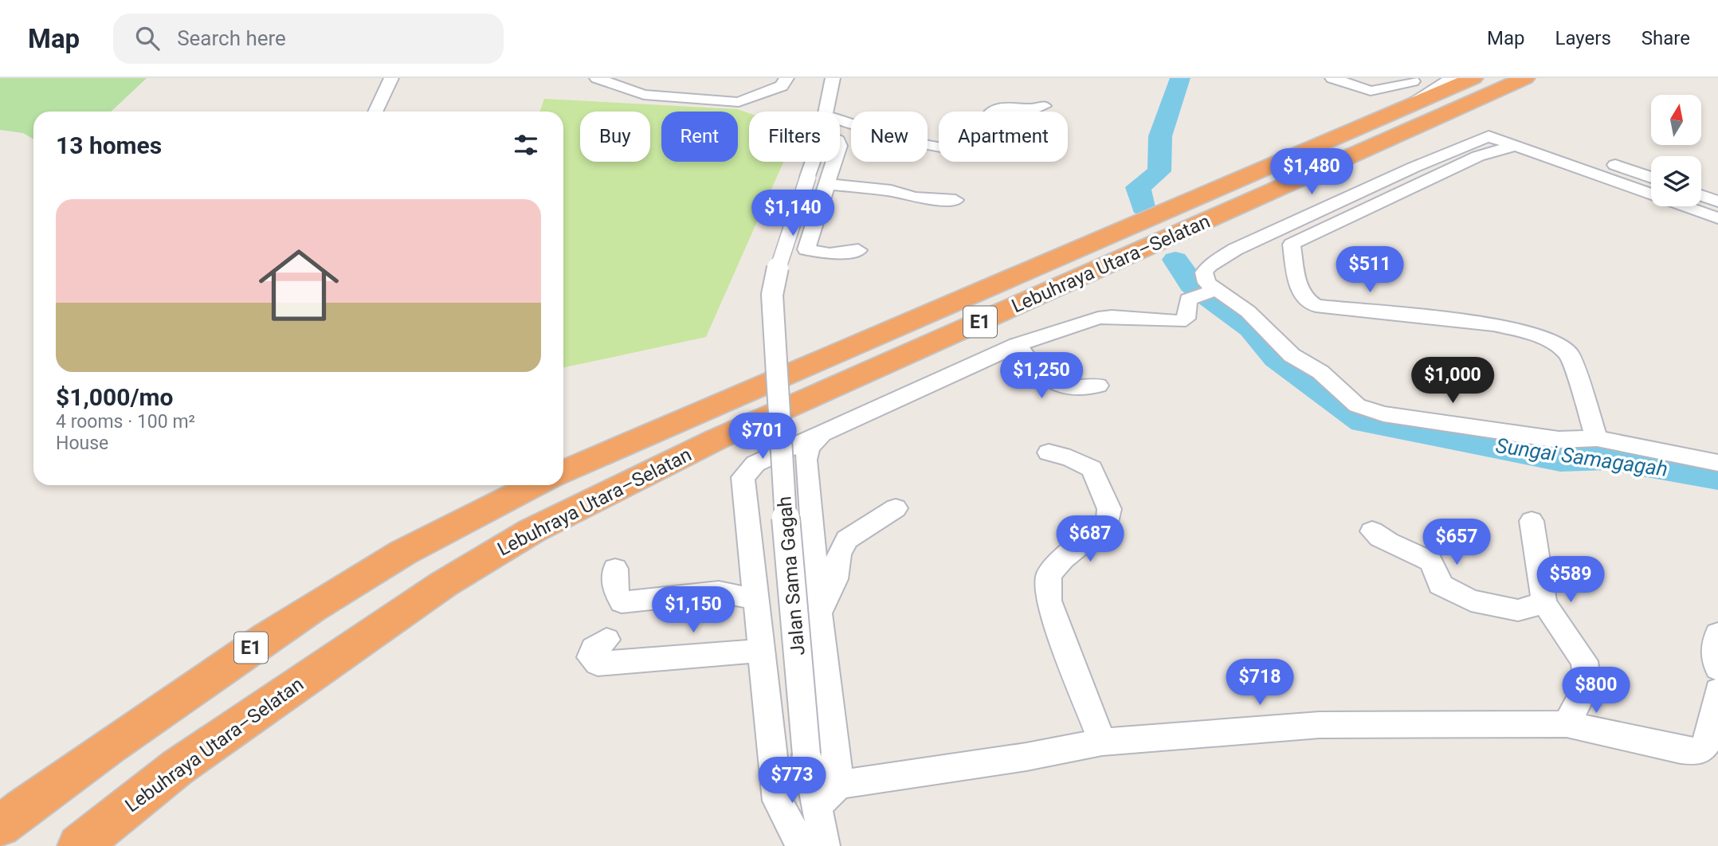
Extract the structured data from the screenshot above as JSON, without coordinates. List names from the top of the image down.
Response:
{
  "streets": {
    "highway": ["Lebuhraya Utara–Selatan", "E1"],
    "street": ["Jalan Sama Gagah"]
  },
  "water": ["Sungai Samagagah"],
  "north": "top",
  "page": {
    "header": "Map",
    "search": "Search here",
    "nav": ["Map", "Layers", "Share"],
    "chip": [
      "Buy",
      "Rent",
      "Filters",
      "New",
      "Apartment"
    ],
    "heading": "13 homes",
    "price": [
      "$1,480",
      "$1,140",
      "$511",
      "$1,250",
      "$1,000",
      "$701",
      "$687",
      "$657",
      "$589",
      "$1,150",
      "$718",
      "$800",
      "$773"
    ],
    "list": [
      {
        "name": "$1,000/mo",
        "note": "4 rooms · 100 m² · House"
      }
    ]
  }
}
